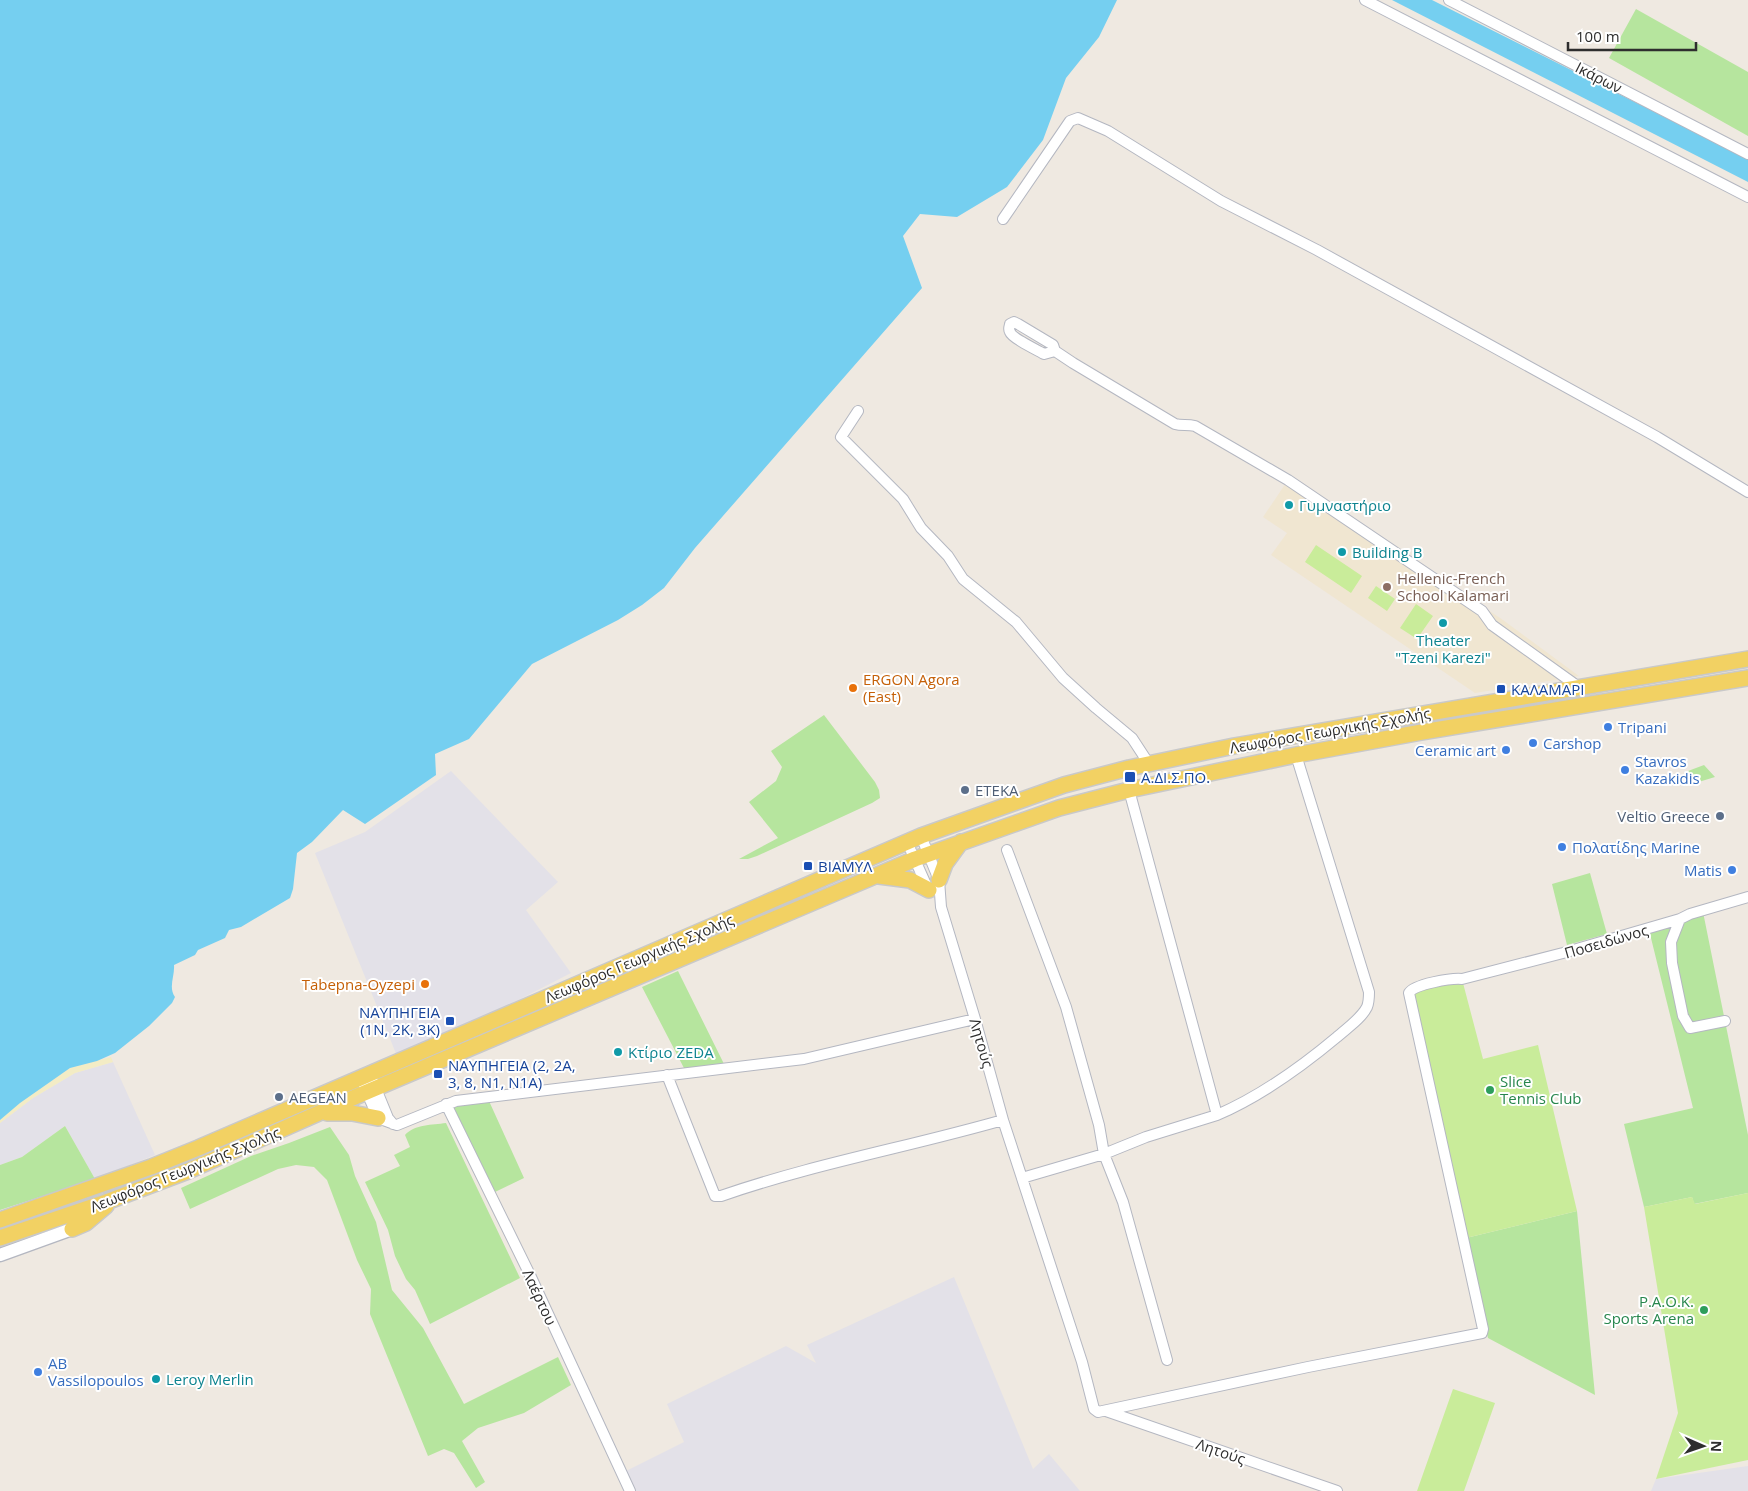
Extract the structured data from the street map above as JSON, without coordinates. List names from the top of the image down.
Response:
{
  "streets": {
    "main road": ["Λεωφόρος Γεωργικής Σχολής"],
    "street": [
      "Ικάρων",
      "Ποσειδώνος",
      "Λητούς",
      "Λαέρτου"
    ]
  },
  "crossings": [
    ["Λεωφόρος Γεωργικής Σχολής", "Λητούς"],
    ["Ποσειδώνος", "Λητούς"]
  ],
  "places": {
    "other": [
      "Γυμναστήριο",
      "Building B",
      "Hellenic-French School Kalamari",
      "Theater \"Tzeni Karezi\"",
      "ERGON Agora (East)",
      "Tripani",
      "Carshop",
      "Ceramic art",
      "Stavros Kazakidis",
      "ΕΤΕΚΑ",
      "Veltio Greece",
      "Πολατίδης Marine",
      "Matis",
      "Tabepna-Oyzepi",
      "Κτίριο ZEDA",
      "Slice Tennis Club",
      "AEGEAN",
      "P.A.O.K. Sports Arena",
      "AB Vassilopoulos",
      "Leroy Merlin"
    ],
    "transit": [
      "ΚΑΛΑΜΑΡΙ",
      "Α.ΔΙ.Σ.ΠΟ.",
      "ΒΙΑΜΥΛ",
      "ΝΑΥΠΗΓΕΙΑ (1Ν, 2Κ, 3Κ)",
      "ΝΑΥΠΗΓΕΙΑ (2, 2Α, 3, 8, Ν1, Ν1Α)"
    ]
  },
  "scale_bar": "100 m",
  "north": "right"
}
